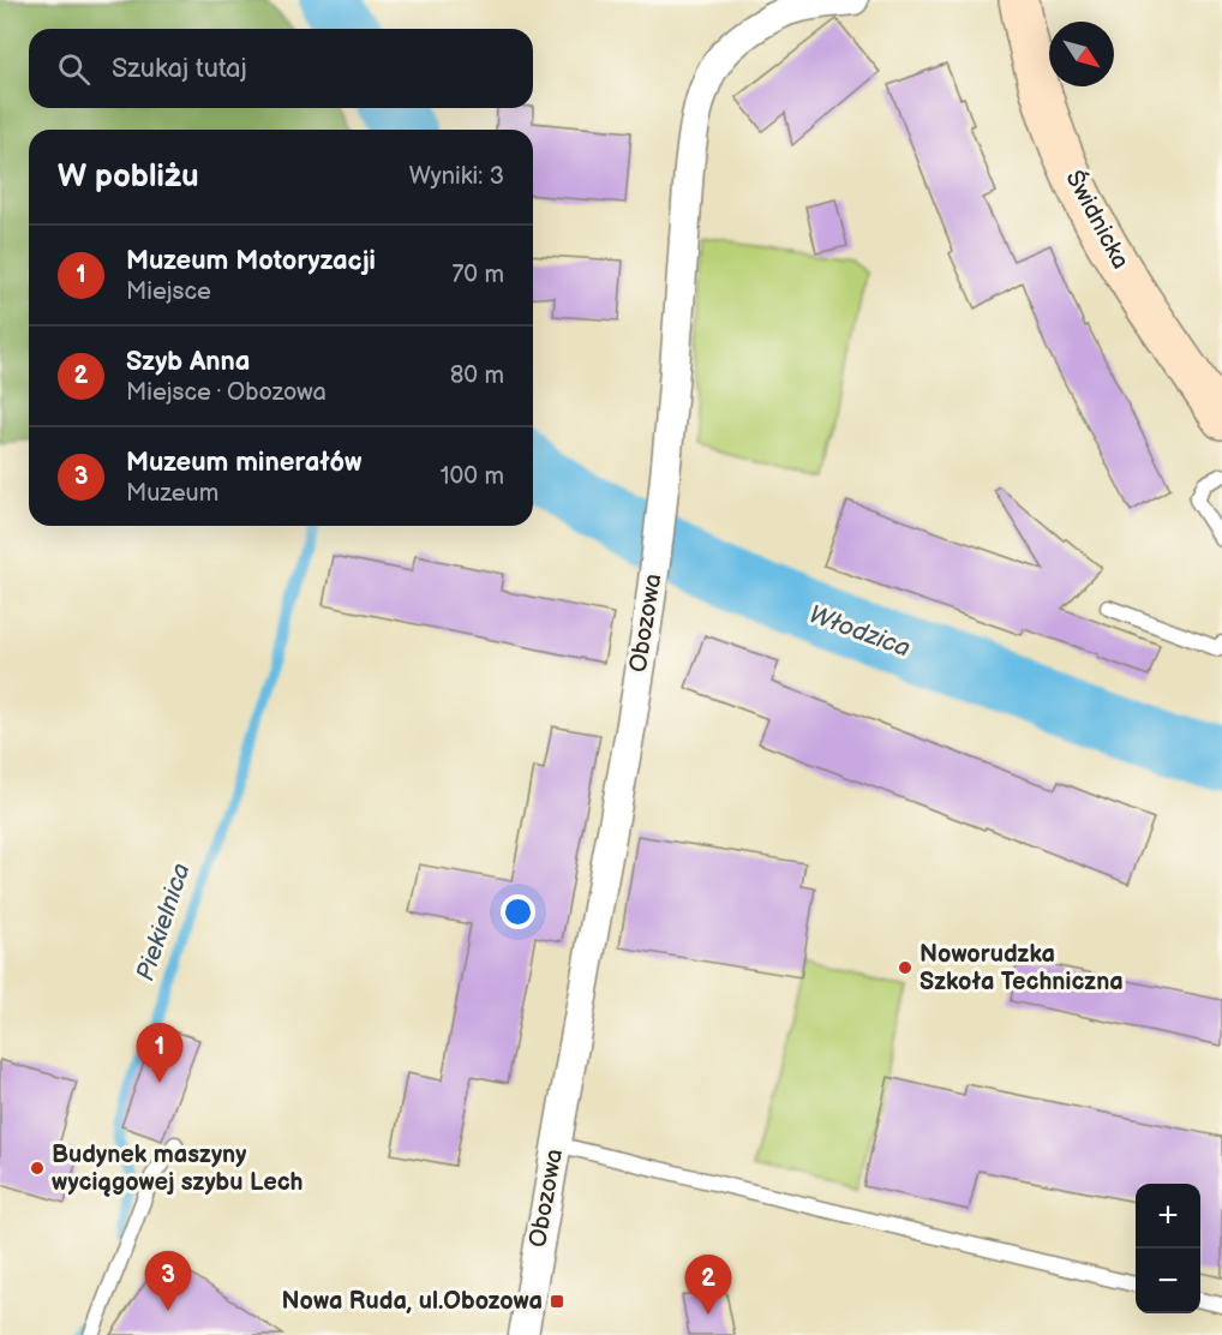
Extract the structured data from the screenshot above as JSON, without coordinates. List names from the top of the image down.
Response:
{
  "streets": {
    "street": ["Świdnicka", "Obozowa"]
  },
  "water": ["Włodzica", "Piekielnica"],
  "places": {
    "other": ["Noworudzka Szkoła Techniczna", "Budynek maszyny wyciągowej szybu Lech"],
    "transit": ["Nowa Ruda, ul.Obozowa"]
  },
  "north": "bottom right",
  "page": {
    "search": "Szukaj tutaj",
    "heading": ["W pobliżu", "Wyniki: 3"],
    "list": [
      {
        "mark": "1",
        "name": "Muzeum Motoryzacji",
        "note": "Miejsce",
        "value": "70 m"
      },
      {
        "mark": "2",
        "name": "Szyb Anna",
        "note": "Miejsce · Obozowa",
        "value": "80 m"
      },
      {
        "mark": "3",
        "name": "Muzeum minerałów",
        "note": "Muzeum",
        "value": "100 m"
      }
    ],
    "pins": ["1", "3", "2"],
    "map_buttons": ["+", "−"]
  }
}
